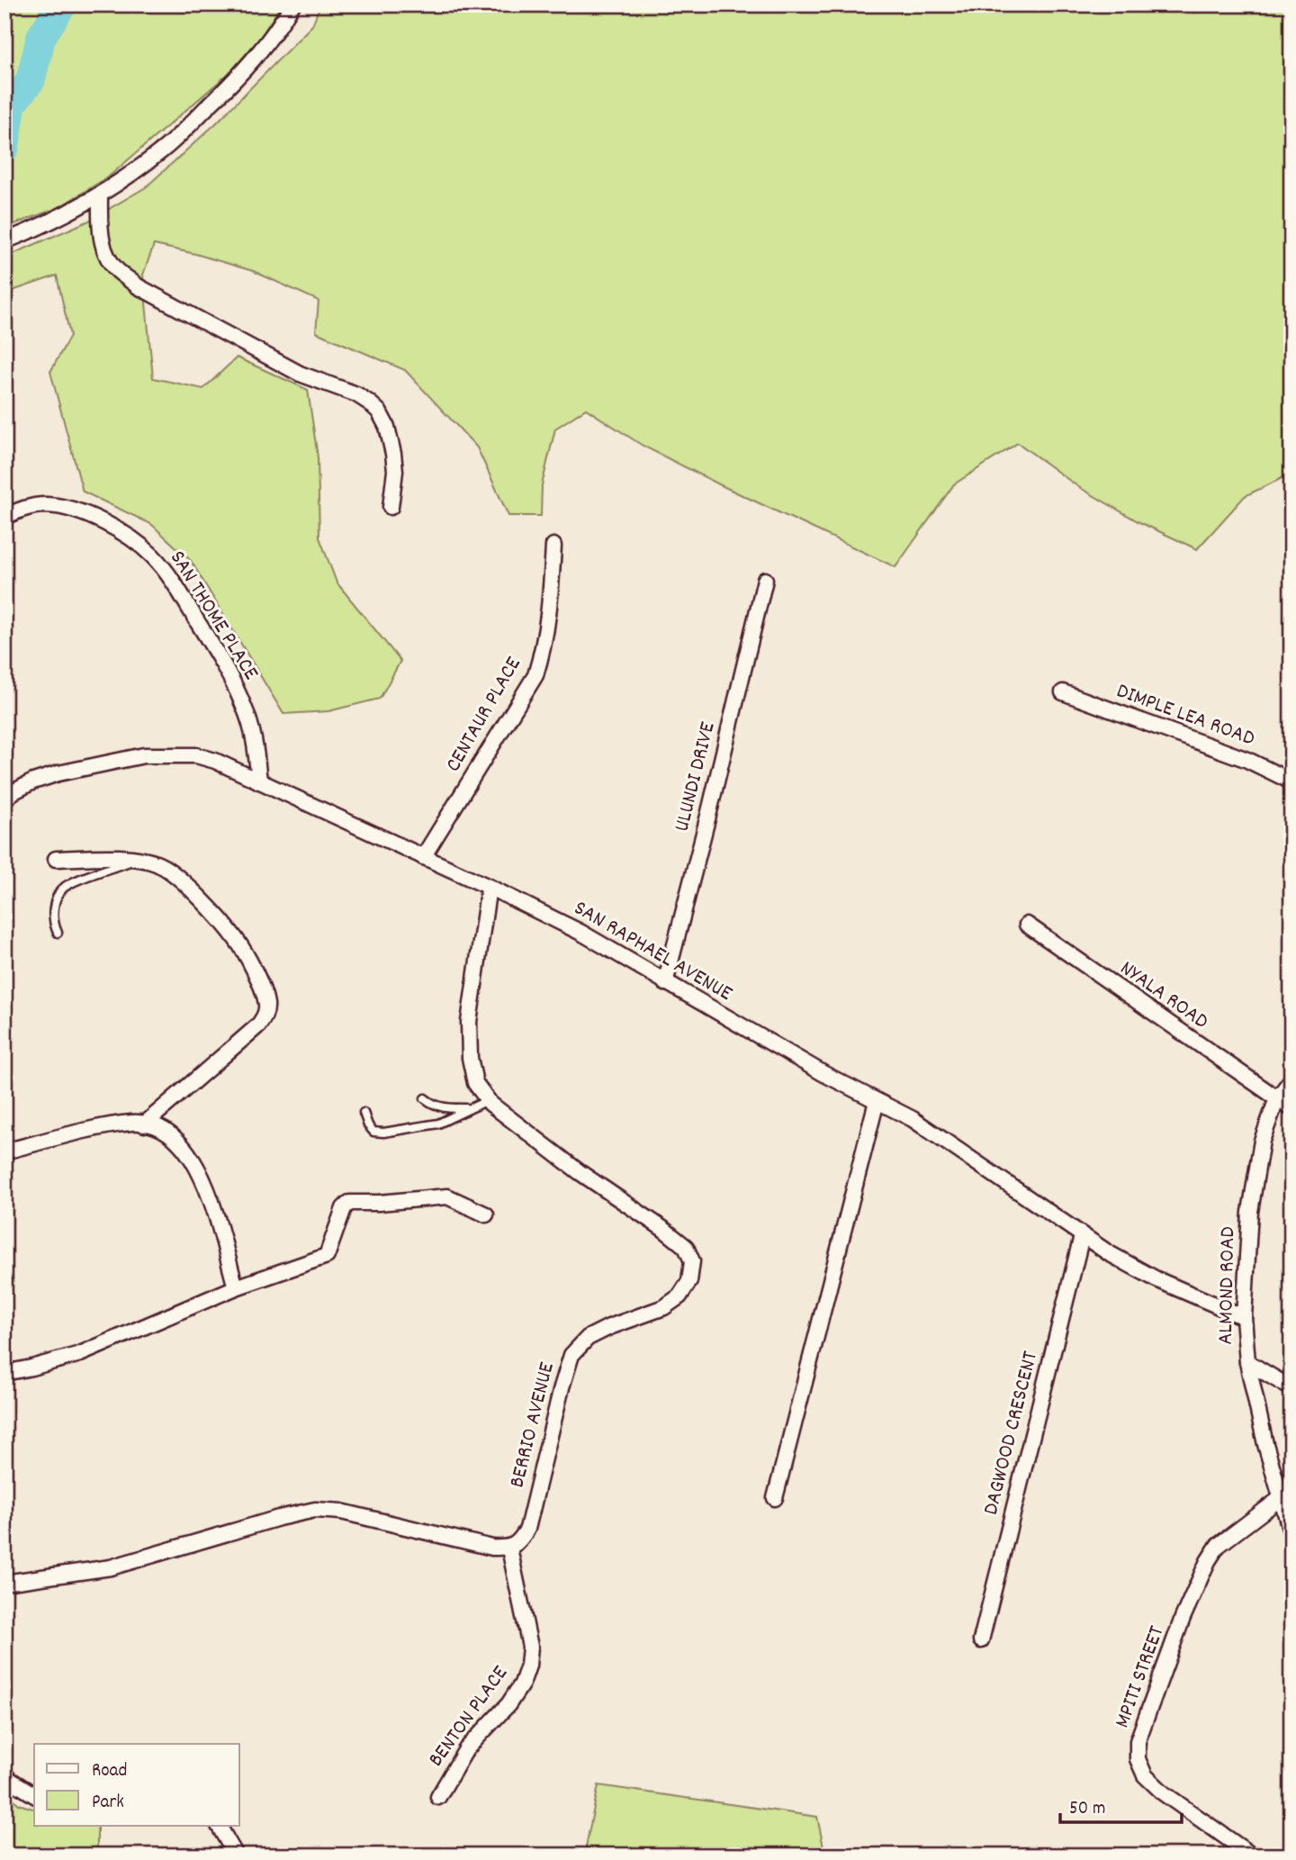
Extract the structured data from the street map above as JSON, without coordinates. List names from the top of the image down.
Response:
{
  "streets": {
    "street": [
      "SAN THOME PLACE",
      "CENTAUR PLACE",
      "DIMPLE LEA ROAD",
      "ULUNDI DRIVE",
      "SAN RAPHAEL AVENUE",
      "NYALA ROAD",
      "ALMOND ROAD",
      "BERRIO AVENUE",
      "DAGWOOD CRESCENT",
      "MPITI STREET",
      "BENTON PLACE"
    ]
  },
  "crossings": [
    ["SAN THOME PLACE", "SAN RAPHAEL AVENUE"],
    ["CENTAUR PLACE", "SAN RAPHAEL AVENUE"],
    ["ULUNDI DRIVE", "SAN RAPHAEL AVENUE"],
    ["SAN RAPHAEL AVENUE", "ALMOND ROAD"],
    ["SAN RAPHAEL AVENUE", "BERRIO AVENUE"],
    ["SAN RAPHAEL AVENUE", "DAGWOOD CRESCENT"],
    ["NYALA ROAD", "ALMOND ROAD"],
    ["ALMOND ROAD", "MPITI STREET"],
    ["BERRIO AVENUE", "BENTON PLACE"]
  ],
  "legend": ["Road", "Park"],
  "scale_bar": "50 m"
}
